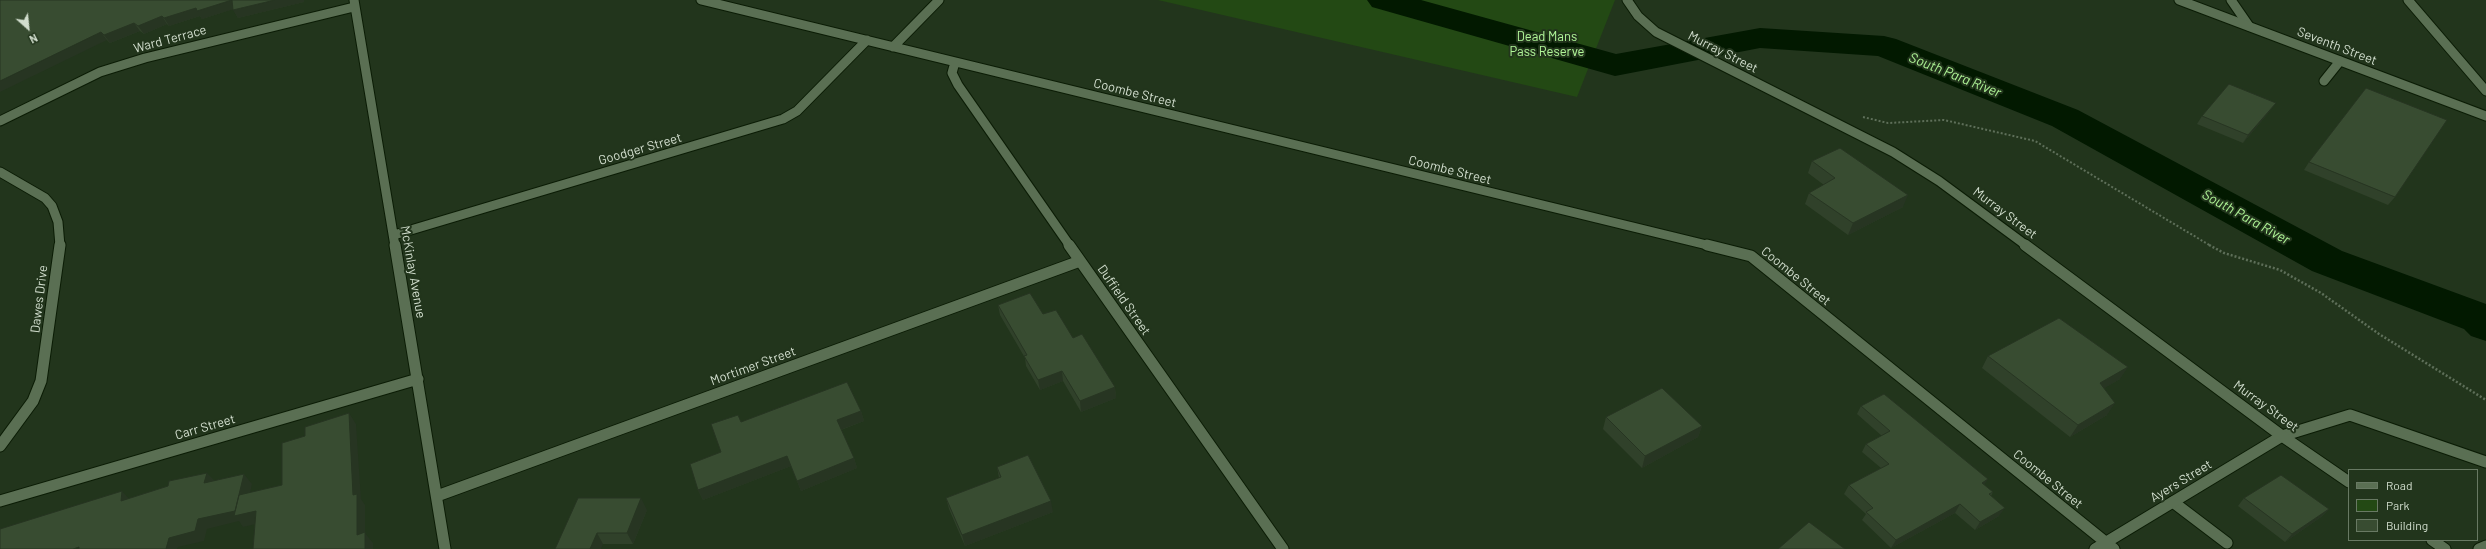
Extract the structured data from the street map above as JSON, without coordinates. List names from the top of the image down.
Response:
{
  "streets": {
    "street": [
      "Ward Terrace",
      "Seventh Street",
      "Murray Street",
      "Coombe Street",
      "Goodger Street",
      "McKinlay Avenue",
      "Dawes Drive",
      "Duffield Street",
      "Mortimer Street",
      "Carr Street",
      "Ayers Street"
    ]
  },
  "crossings": [
    ["Ward Terrace", "McKinlay Avenue"],
    ["Murray Street", "Ayers Street"],
    ["Coombe Street", "Goodger Street"],
    ["Coombe Street", "Duffield Street"],
    ["Coombe Street", "Ayers Street"],
    ["Goodger Street", "McKinlay Avenue"],
    ["McKinlay Avenue", "Mortimer Street"],
    ["McKinlay Avenue", "Carr Street"],
    ["Duffield Street", "Mortimer Street"]
  ],
  "water": ["South Para River"],
  "parks": ["Dead Mans Pass Reserve"],
  "legend": ["Road", "Park", "Building"],
  "north": "bottom right"
}
